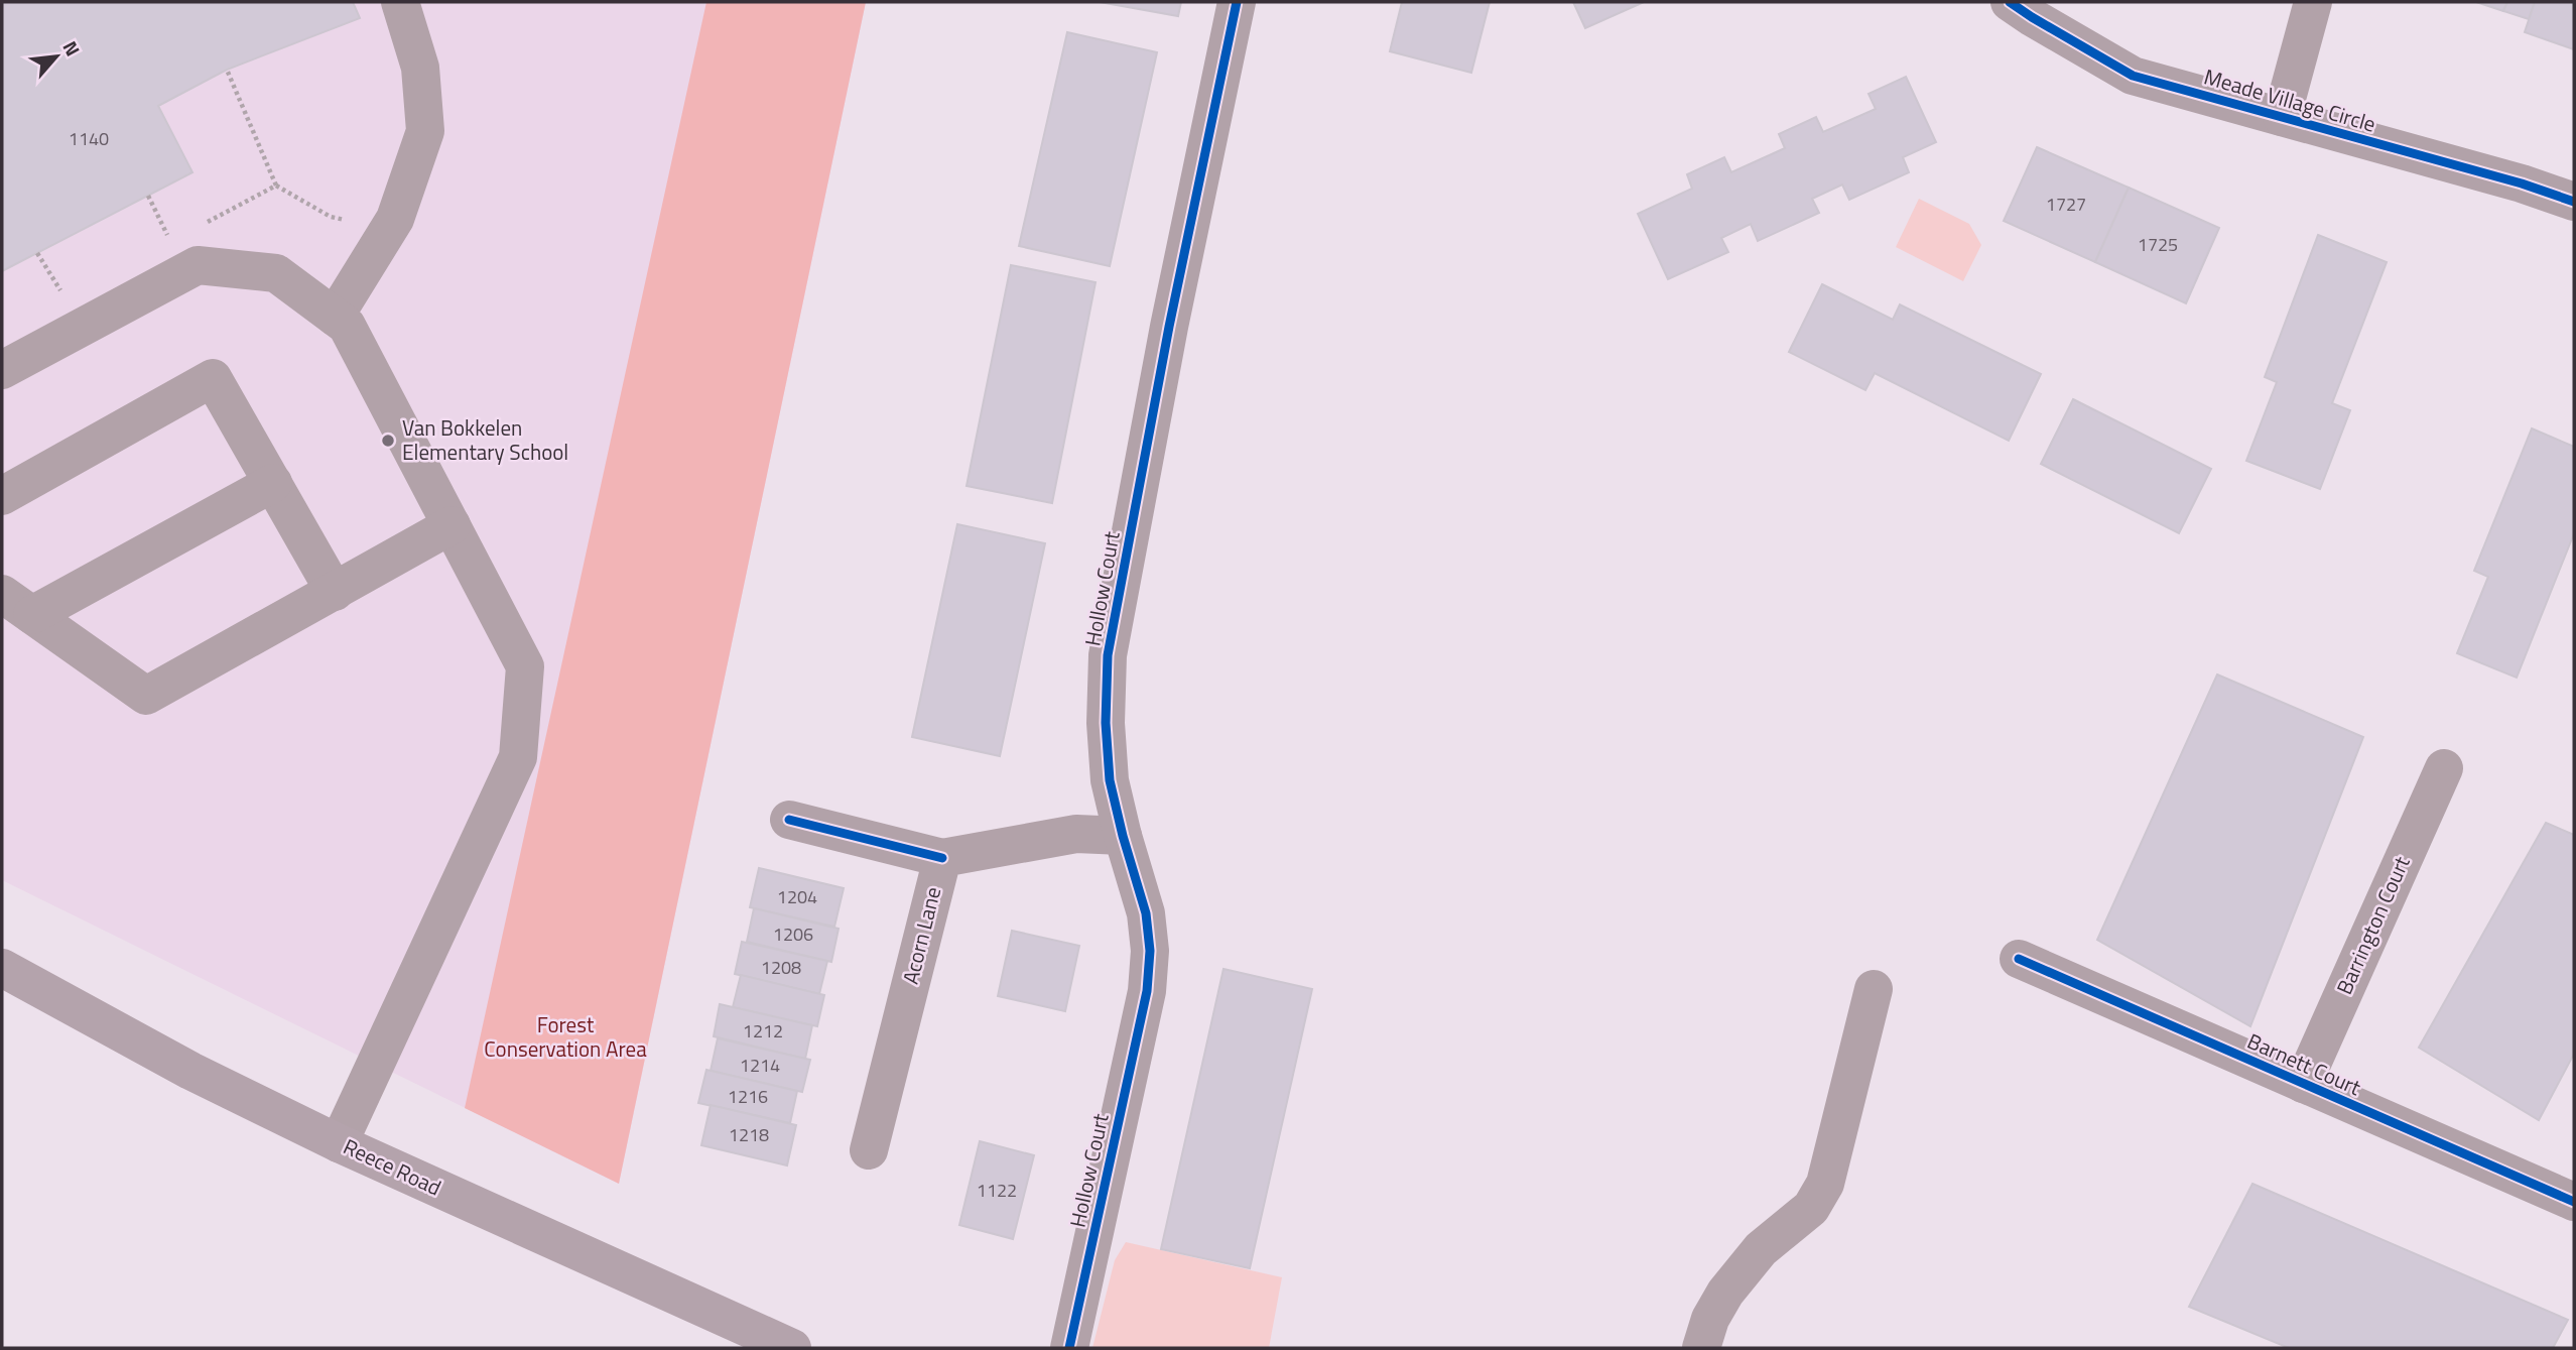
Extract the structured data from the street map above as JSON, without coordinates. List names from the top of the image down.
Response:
{
  "streets": {
    "main road": ["Reece Road"],
    "street": [
      "Meade Village Circle",
      "Hollow Court",
      "Barrington Court",
      "Acorn Lane",
      "Barnett Court"
    ]
  },
  "crossings": [
    ["Hollow Court", "Acorn Lane"],
    ["Barrington Court", "Barnett Court"]
  ],
  "parks": ["Forest Conservation Area"],
  "places": ["Van Bokkelen Elementary School"],
  "house_numbers": [
    "1140",
    "1727",
    "1725",
    "1204",
    "1206",
    "1208",
    "1212",
    "1214",
    "1216",
    "1218",
    "1122"
  ],
  "north": "top right"
}
